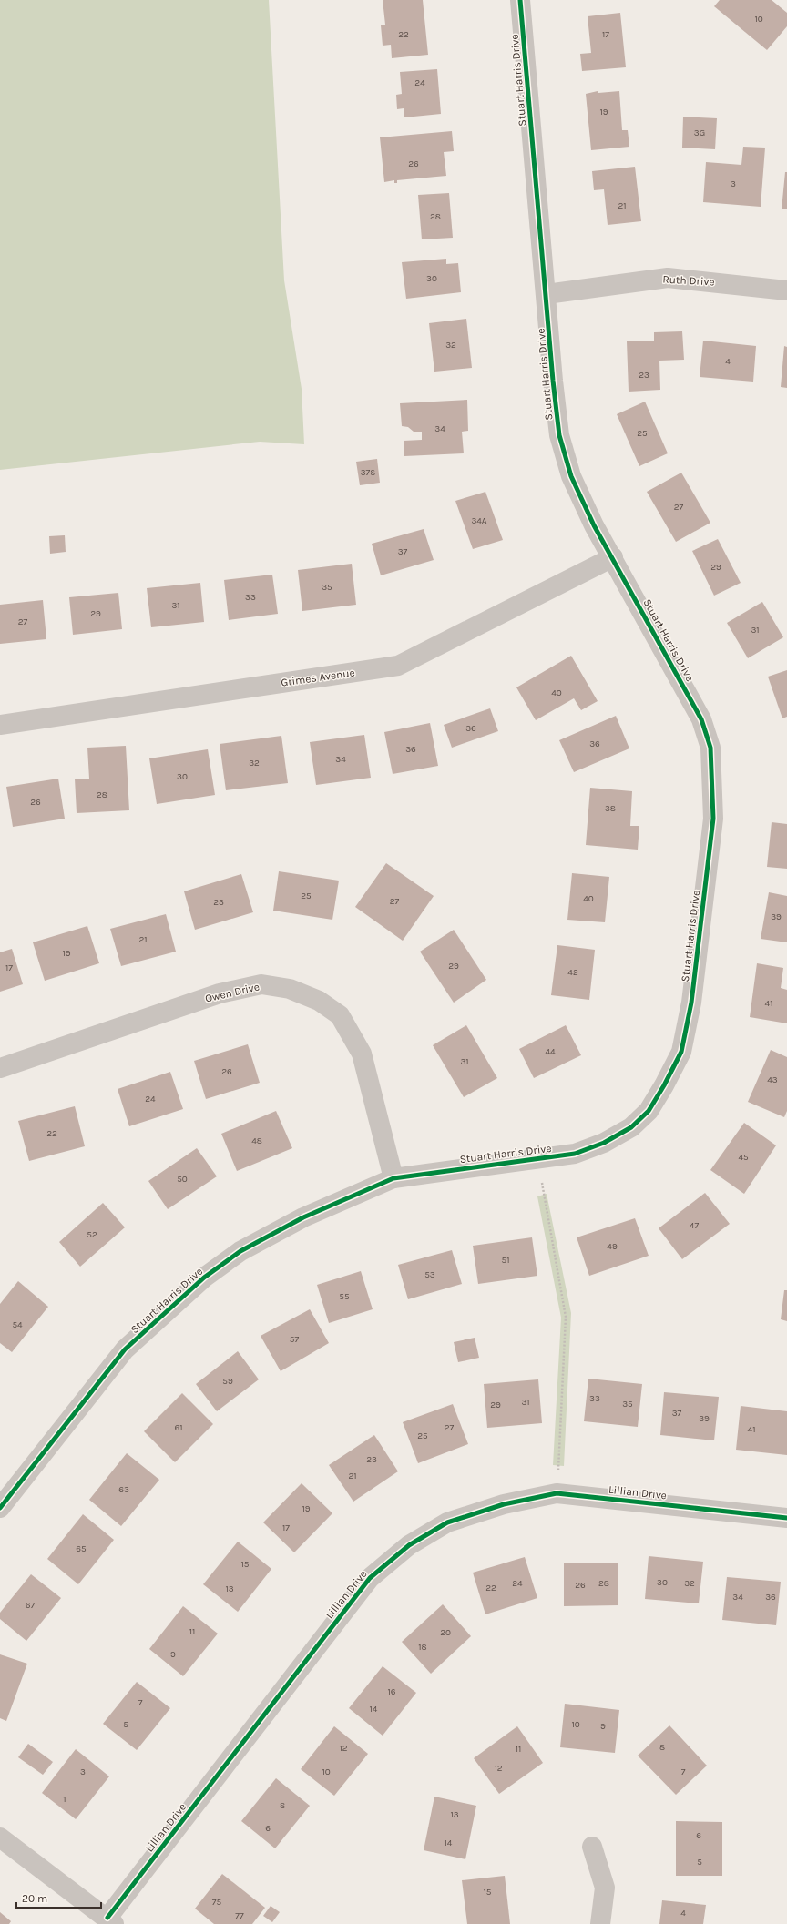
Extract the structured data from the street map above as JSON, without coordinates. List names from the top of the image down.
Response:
{
  "streets": {
    "street": [
      "Stuart Harris Drive",
      "Ruth Drive",
      "Grimes Avenue",
      "Owen Drive",
      "Lillian Drive"
    ]
  },
  "crossings": [
    ["Stuart Harris Drive", "Ruth Drive"],
    ["Stuart Harris Drive", "Grimes Avenue"],
    ["Stuart Harris Drive", "Owen Drive"]
  ],
  "house_numbers": [
    "10",
    "22",
    "17",
    "24",
    "19",
    "3G",
    "26",
    "3",
    "21",
    "28",
    "30",
    "32",
    "4",
    "23",
    "34",
    "25",
    "37S",
    "27",
    "34A",
    "37",
    "29",
    "35",
    "33",
    "31",
    "29",
    "27",
    "31",
    "40",
    "36",
    "36",
    "36",
    "34",
    "32",
    "30",
    "28",
    "26",
    "38",
    "25",
    "40",
    "27",
    "23",
    "39",
    "21",
    "19",
    "29",
    "17",
    "42",
    "41",
    "44",
    "31",
    "26",
    "43",
    "24",
    "22",
    "48",
    "45",
    "50",
    "47",
    "52",
    "49",
    "51",
    "53",
    "55",
    "54",
    "57",
    "59",
    "33",
    "31",
    "35",
    "29",
    "37",
    "39",
    "61",
    "27",
    "41",
    "25",
    "23",
    "21",
    "63",
    "19",
    "17",
    "65",
    "15",
    "30",
    "24",
    "28",
    "32",
    "26",
    "22",
    "13",
    "34",
    "36",
    "67",
    "11",
    "20",
    "18",
    "9",
    "16",
    "7",
    "14",
    "5",
    "10",
    "9",
    "8",
    "12",
    "11",
    "12",
    "3",
    "10",
    "7",
    "1",
    "8",
    "13",
    "6",
    "6",
    "14",
    "5",
    "15",
    "75",
    "4",
    "77"
  ],
  "scale_bar": "20 m"
}
